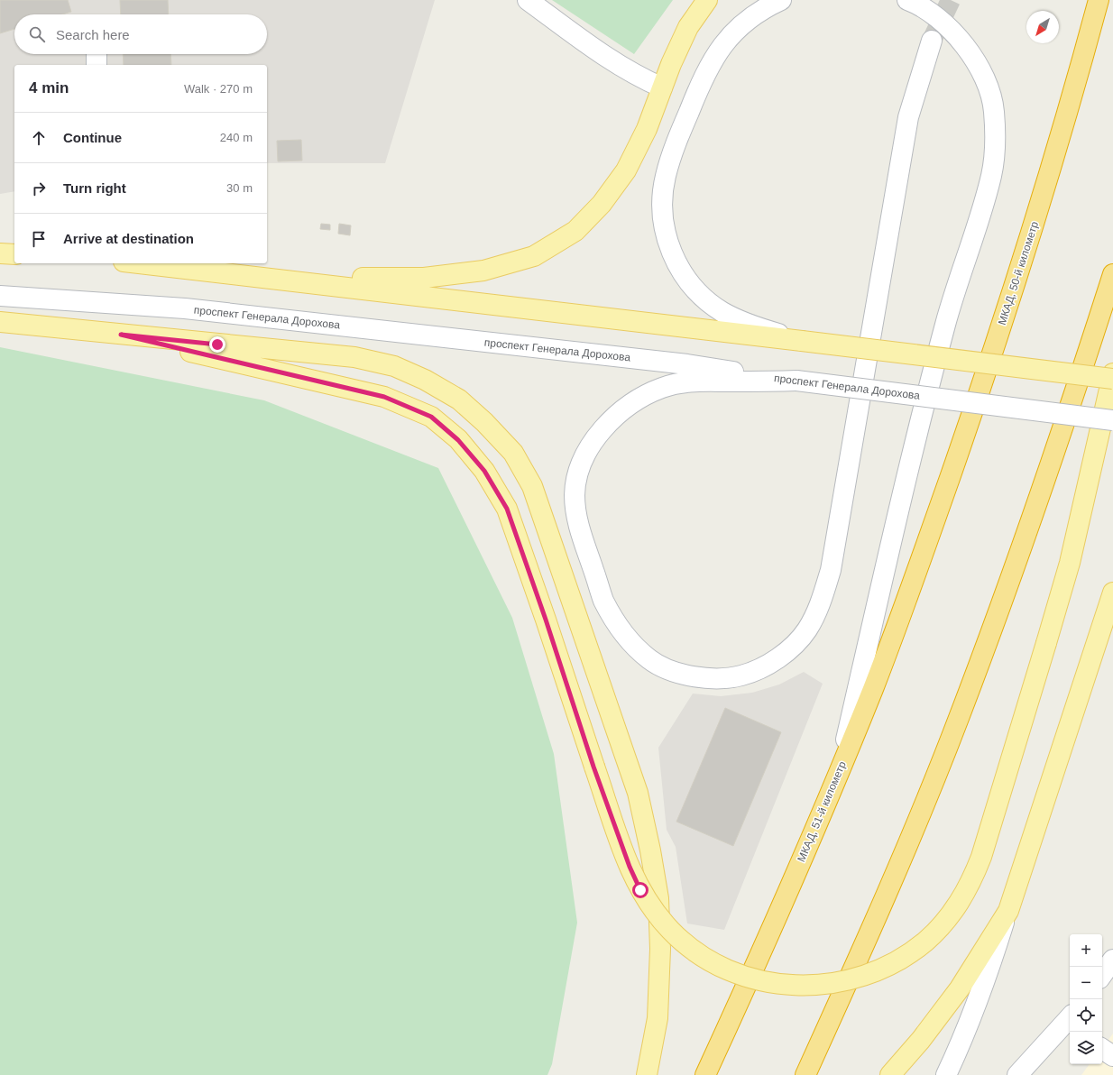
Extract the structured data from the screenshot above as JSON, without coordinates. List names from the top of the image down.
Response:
{
  "streets": {
    "highway": ["МКАД, 50-й километр", "МКАД, 51-й километр"],
    "street": ["проспект Генерала Дорохова"]
  },
  "crossings": [
    ["МКАД, 50-й километр", "МКАД, 51-й километр"]
  ],
  "north": "bottom left",
  "page": {
    "search": "Search here",
    "heading": ["4 min", "Walk · 270 m"],
    "list": [
      ["Continue", "240 m"],
      ["Turn right", "30 m"],
      "Arrive at destination"
    ],
    "map_buttons": ["+", "−"]
  }
}
